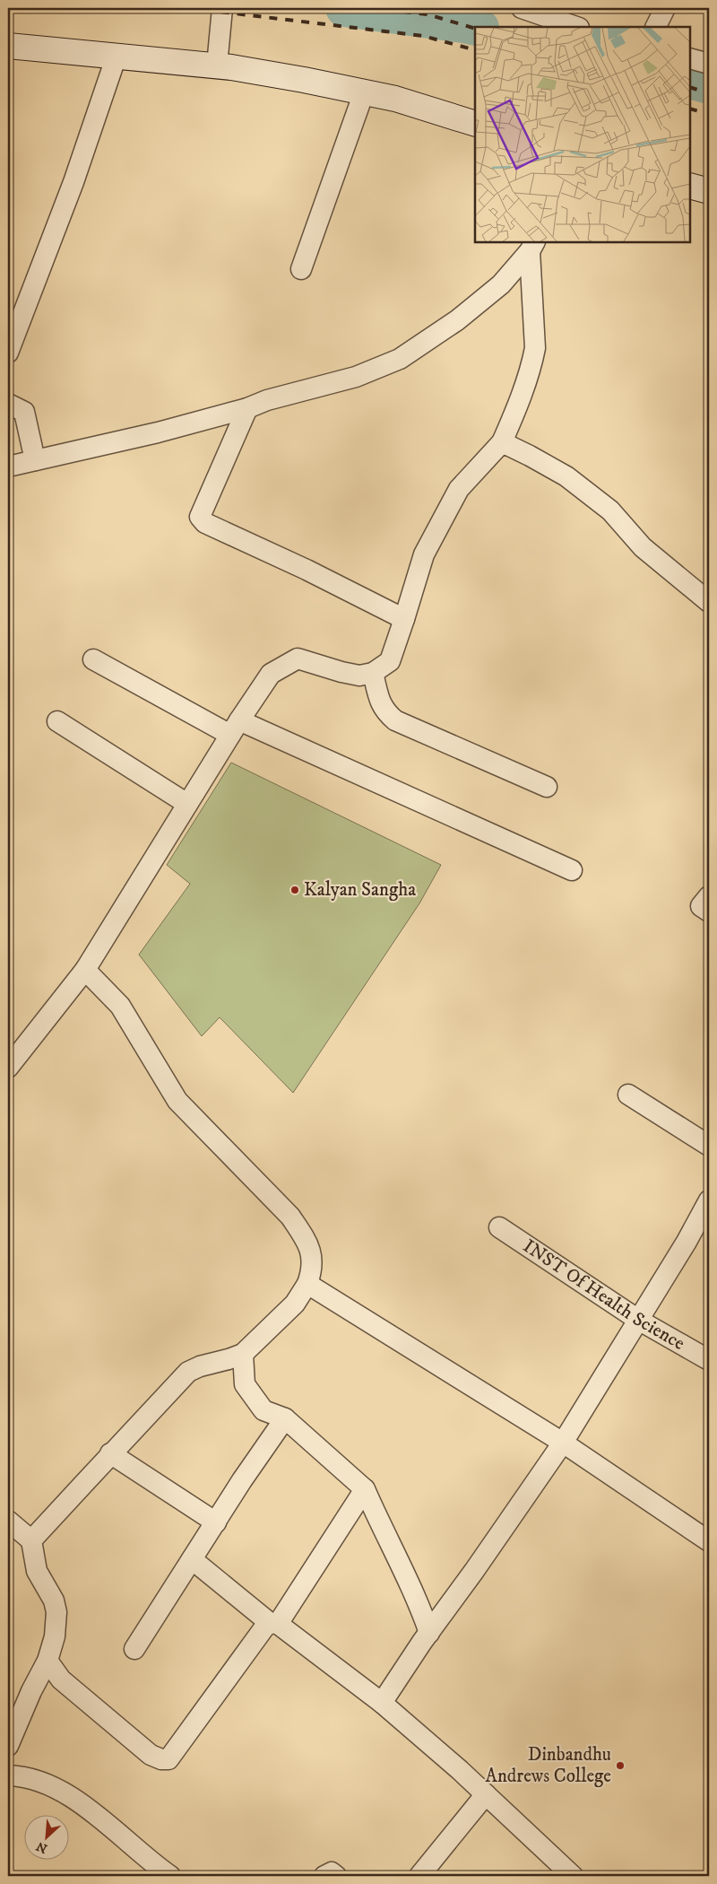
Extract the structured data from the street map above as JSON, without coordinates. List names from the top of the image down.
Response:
{
  "streets": {
    "street": ["INST Of Health Science"]
  },
  "places": ["Kalyan Sangha", "Dinbandhu Andrews College"],
  "north": "bottom left"
}
